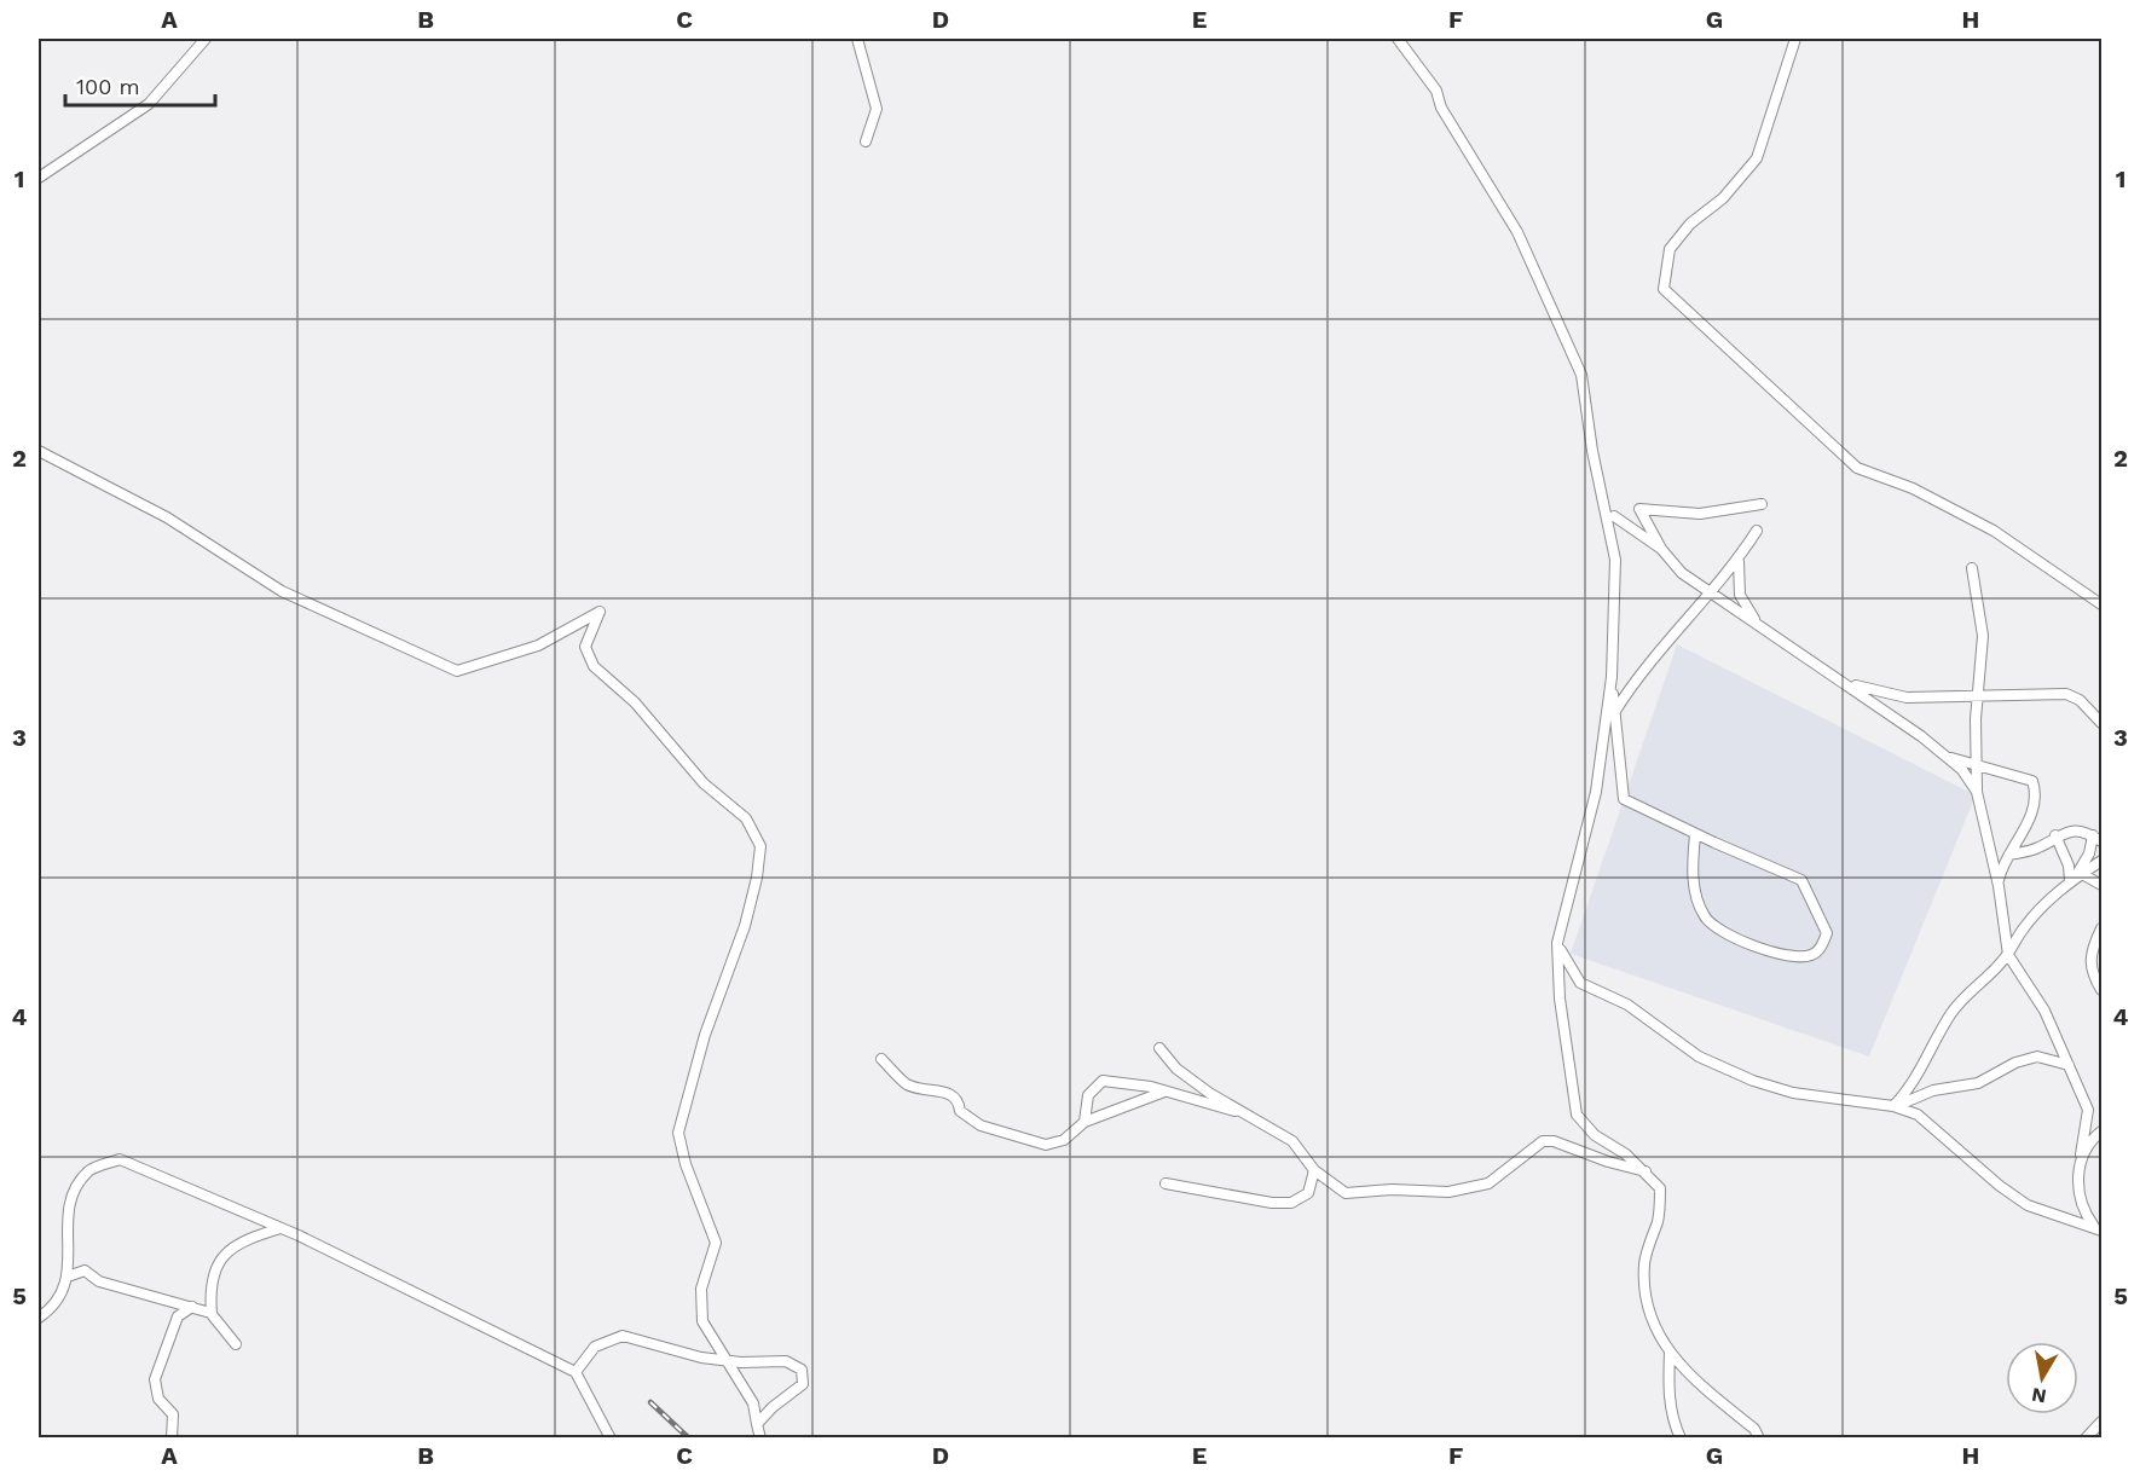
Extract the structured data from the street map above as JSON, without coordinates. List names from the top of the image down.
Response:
{
  "scale_bar": "100 m",
  "north": "bottom",
  "grid": {
    "columns": [
      "A",
      "B",
      "C",
      "D",
      "E",
      "F",
      "G",
      "H"
    ],
    "rows": [
      "1",
      "2",
      "3",
      "4",
      "5"
    ]
  }
}
